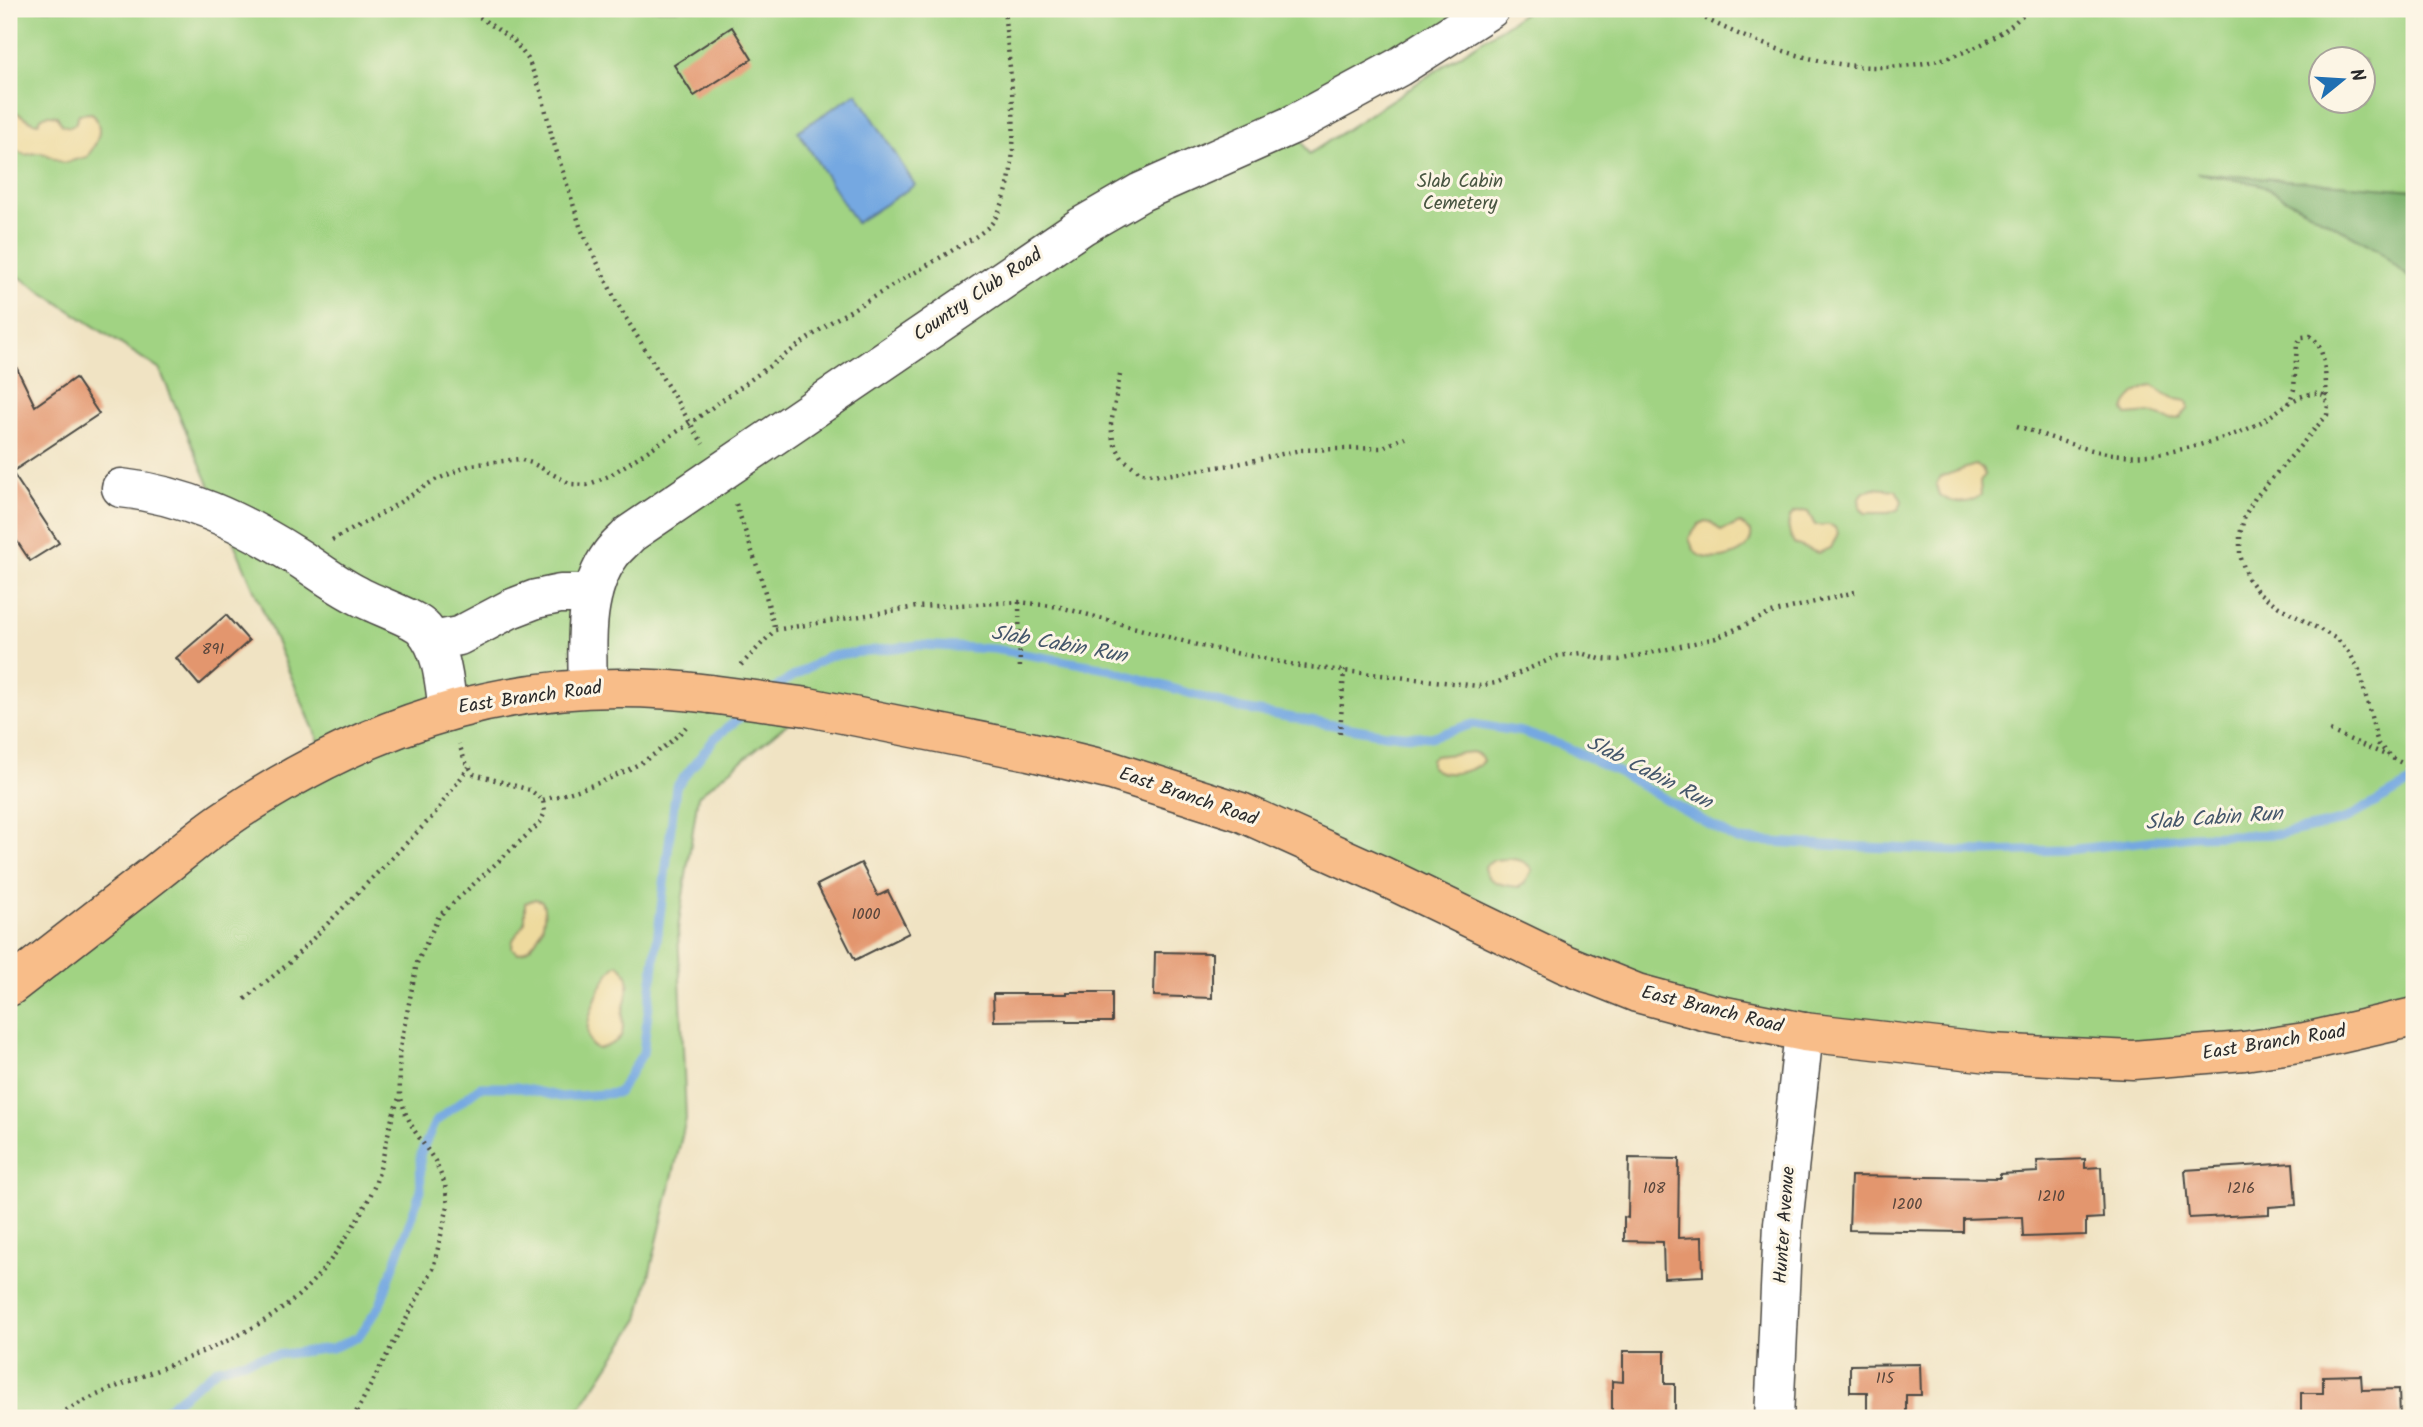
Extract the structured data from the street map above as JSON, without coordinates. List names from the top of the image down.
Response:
{
  "streets": {
    "main road": ["East Branch Road"],
    "street": ["Country Club Road", "Hunter Avenue"]
  },
  "crossings": [
    ["Country Club Road", "East Branch Road"],
    ["East Branch Road", "Hunter Avenue"]
  ],
  "water": ["Slab Cabin Run"],
  "parks": ["Slab Cabin Cemetery"],
  "house_numbers": [
    "891",
    "1000",
    "108",
    "1216",
    "1210",
    "1200",
    "115"
  ],
  "north": "right"
}
